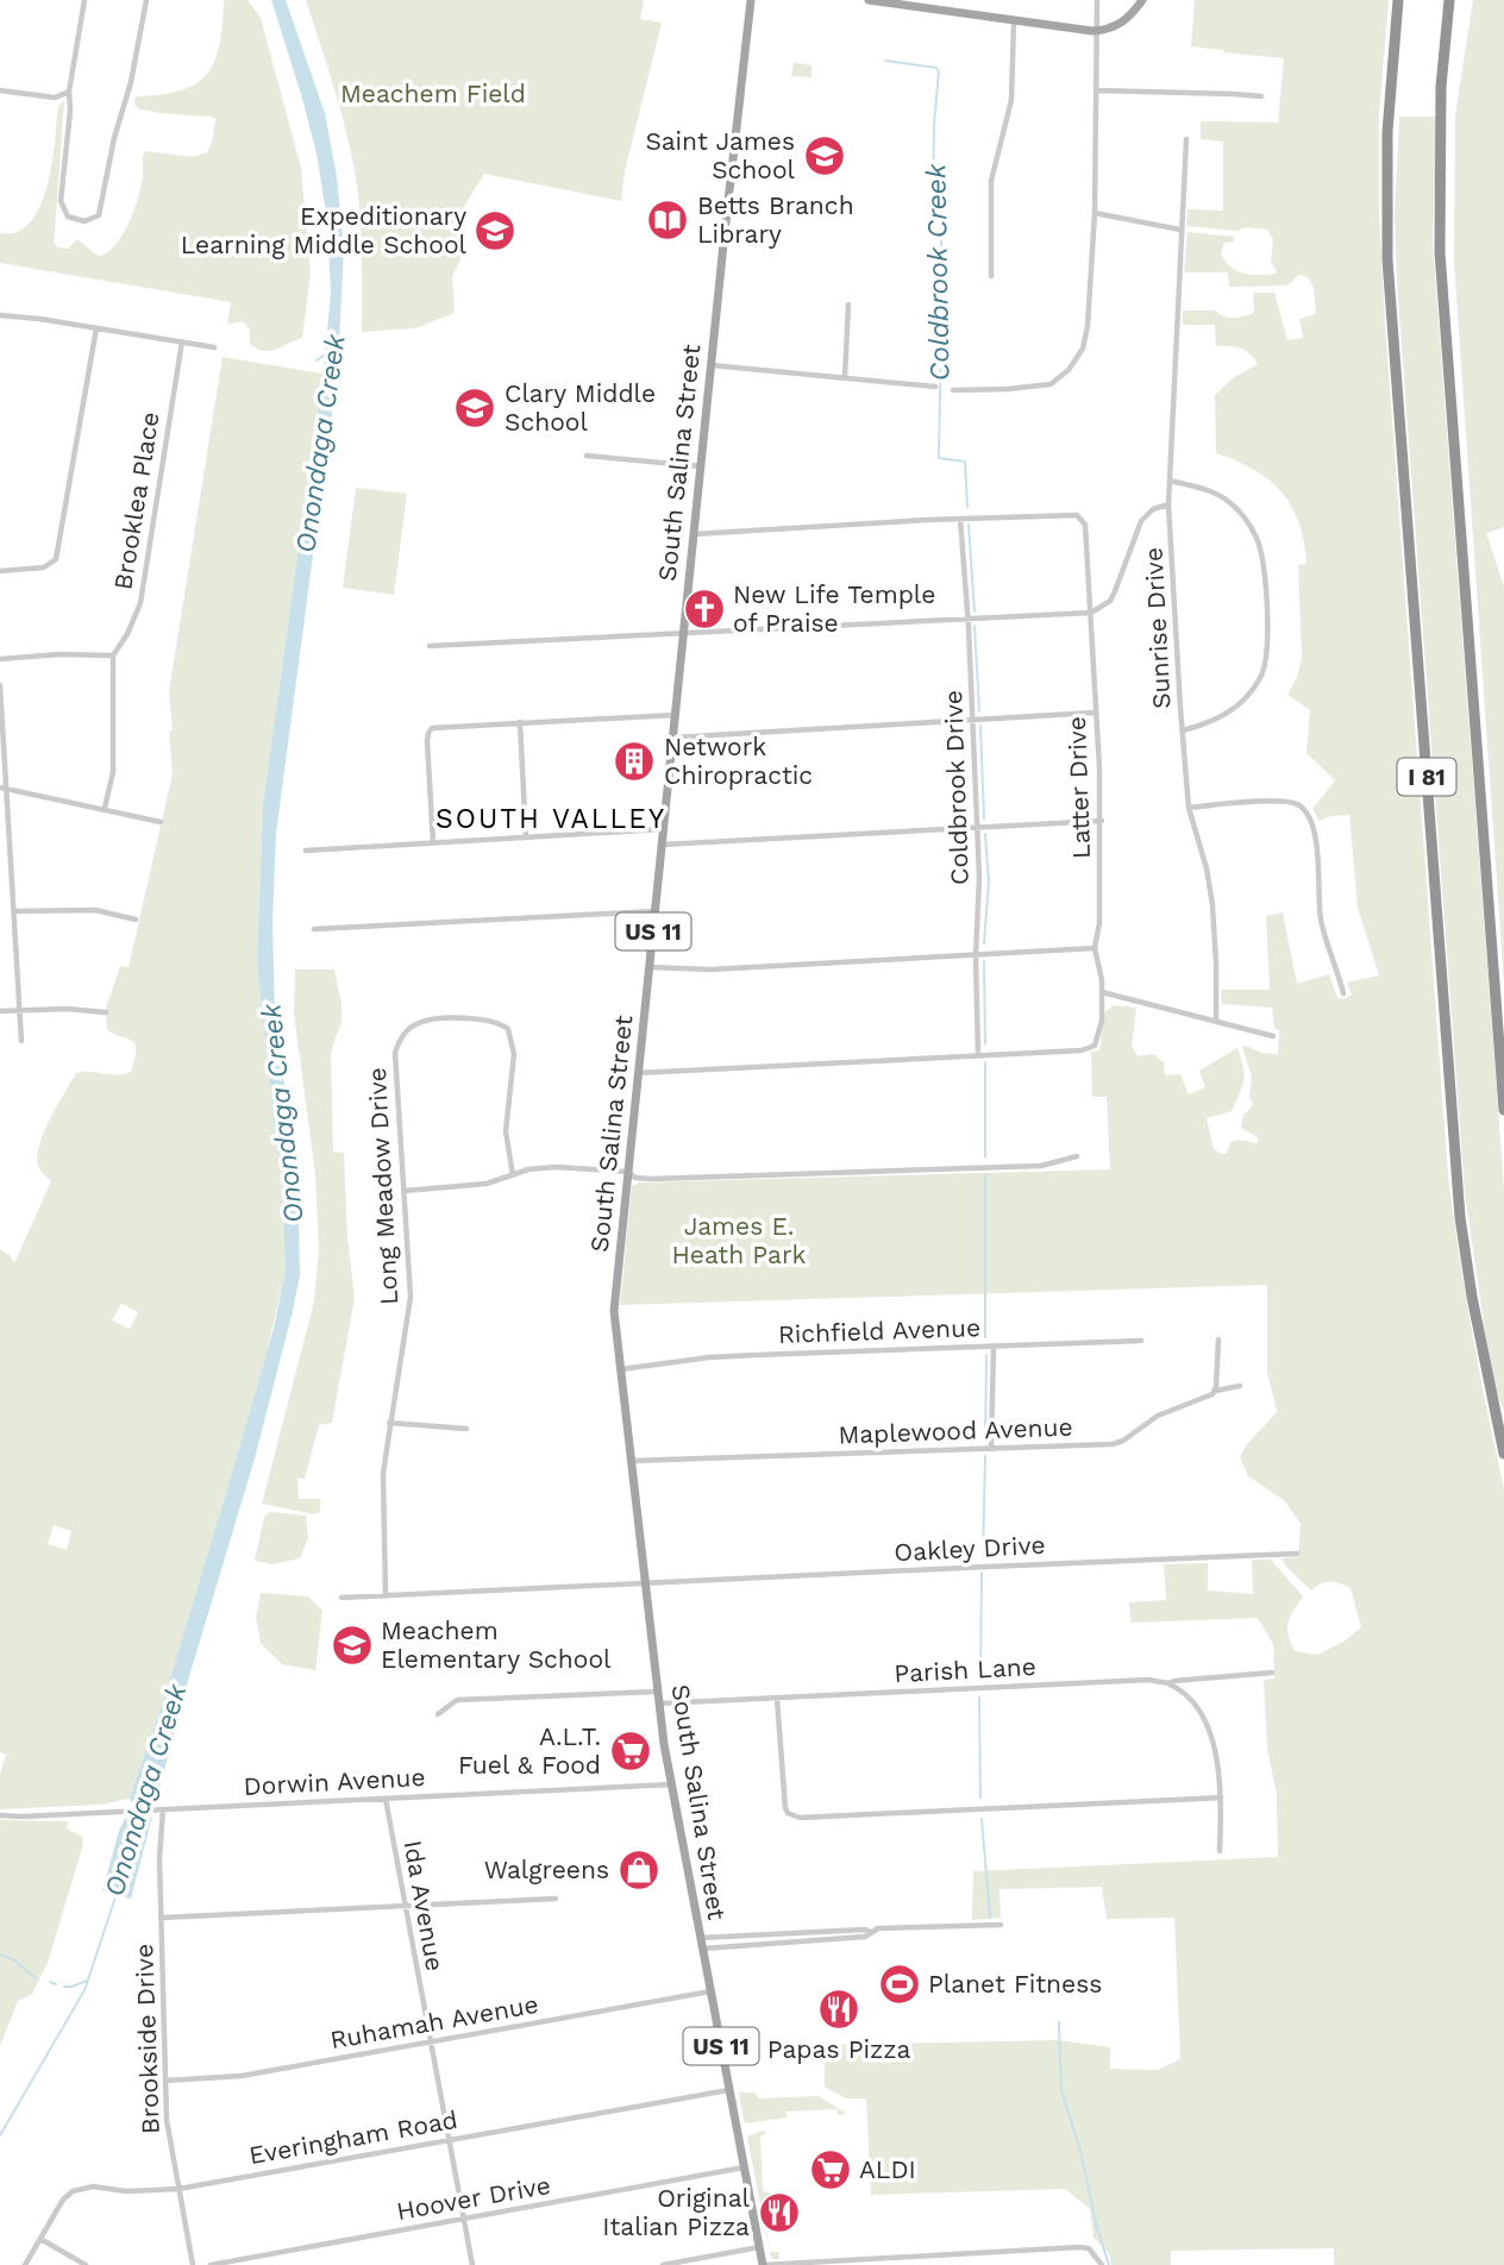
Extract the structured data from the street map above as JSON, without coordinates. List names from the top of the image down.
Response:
{
  "streets": {
    "highway": ["I 81"],
    "main road": ["South Salina Street", "US 11"],
    "street": [
      "Brooklea Place",
      "Sunrise Drive",
      "Coldbrook Drive",
      "Latter Drive",
      "Long Meadow Drive",
      "Richfield Avenue",
      "Maplewood Avenue",
      "Oakley Drive",
      "Parish Lane",
      "Dorwin Avenue",
      "Ida Avenue",
      "Ruhamah Avenue",
      "Brookside Drive",
      "Everingham Road",
      "Hoover Drive"
    ]
  },
  "crossings": [
    ["South Salina Street", "Richfield Avenue"],
    ["South Salina Street", "Maplewood Avenue"],
    ["South Salina Street", "Oakley Drive"],
    ["South Salina Street", "Parish Lane"],
    ["South Salina Street", "Dorwin Avenue"],
    ["South Salina Street", "Ruhamah Avenue"],
    ["South Salina Street", "Everingham Road"],
    ["South Salina Street", "Hoover Drive"],
    ["Coldbrook Drive", "Latter Drive"],
    ["Long Meadow Drive", "Oakley Drive"],
    ["Dorwin Avenue", "Ida Avenue"],
    ["Dorwin Avenue", "Brookside Drive"],
    ["Ida Avenue", "Ruhamah Avenue"],
    ["Ida Avenue", "Everingham Road"],
    ["Ida Avenue", "Hoover Drive"],
    ["Ruhamah Avenue", "Brookside Drive"],
    ["Brookside Drive", "Everingham Road"]
  ],
  "districts": ["SOUTH VALLEY"],
  "water": ["Coldbrook Creek", "Onondaga Creek"],
  "parks": ["Meachem Field", "James E. Heath Park"],
  "places": {
    "school or university": [
      "Saint James School",
      "Expeditionary Learning Middle School",
      "Clary Middle School",
      "Meachem Elementary School"
    ],
    "library": ["Betts Branch Library"],
    "church": ["New Life Temple of Praise"],
    "building": ["Network Chiropractic"],
    "supermarket": ["A.L.T. Fuel & Food", "ALDI"],
    "shop": ["Walgreens"],
    "sports": ["Planet Fitness"],
    "restaurant": ["Papas Pizza", "Original Italian Pizza"]
  }
}
